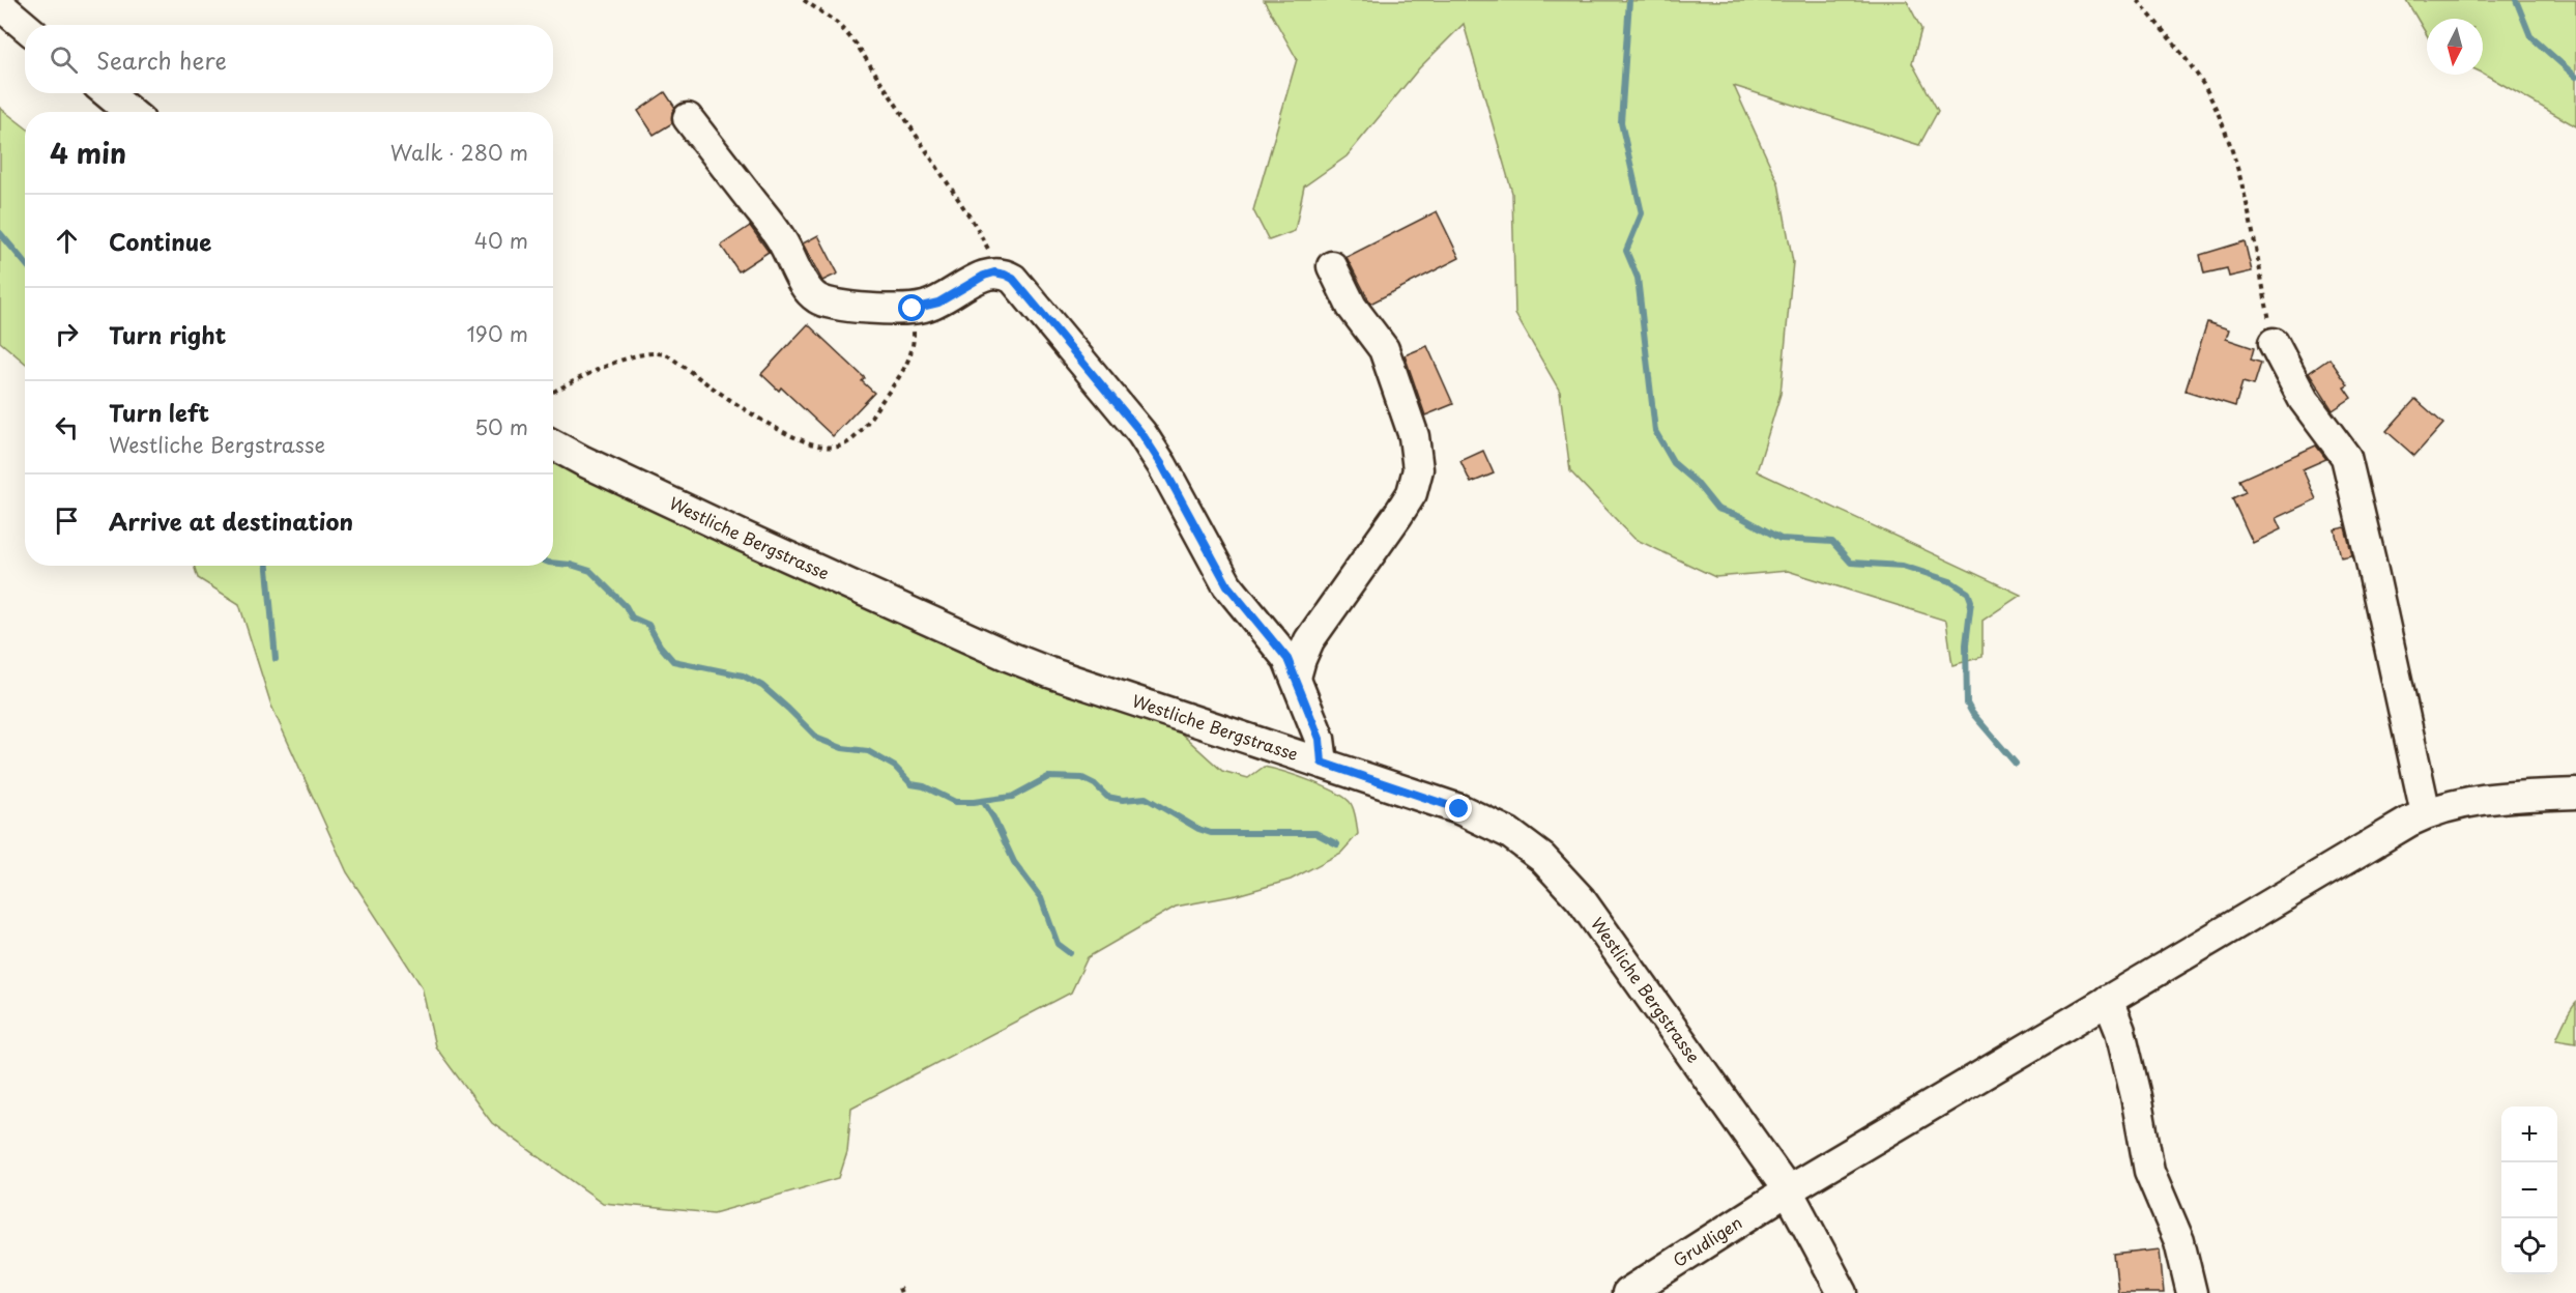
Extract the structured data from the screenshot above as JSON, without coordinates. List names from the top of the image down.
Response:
{
  "streets": {
    "street": ["Westliche Bergstrasse", "Grudligen"]
  },
  "crossings": [
    ["Westliche Bergstrasse", "Grudligen"]
  ],
  "north": "bottom",
  "page": {
    "search": "Search here",
    "heading": ["4 min", "Walk · 280 m"],
    "list": [
      ["Continue", "40 m"],
      ["Turn right", "190 m"],
      ["Turn left", "Westliche Bergstrasse", "50 m"],
      "Arrive at destination"
    ],
    "map_buttons": ["+", "−"]
  }
}
